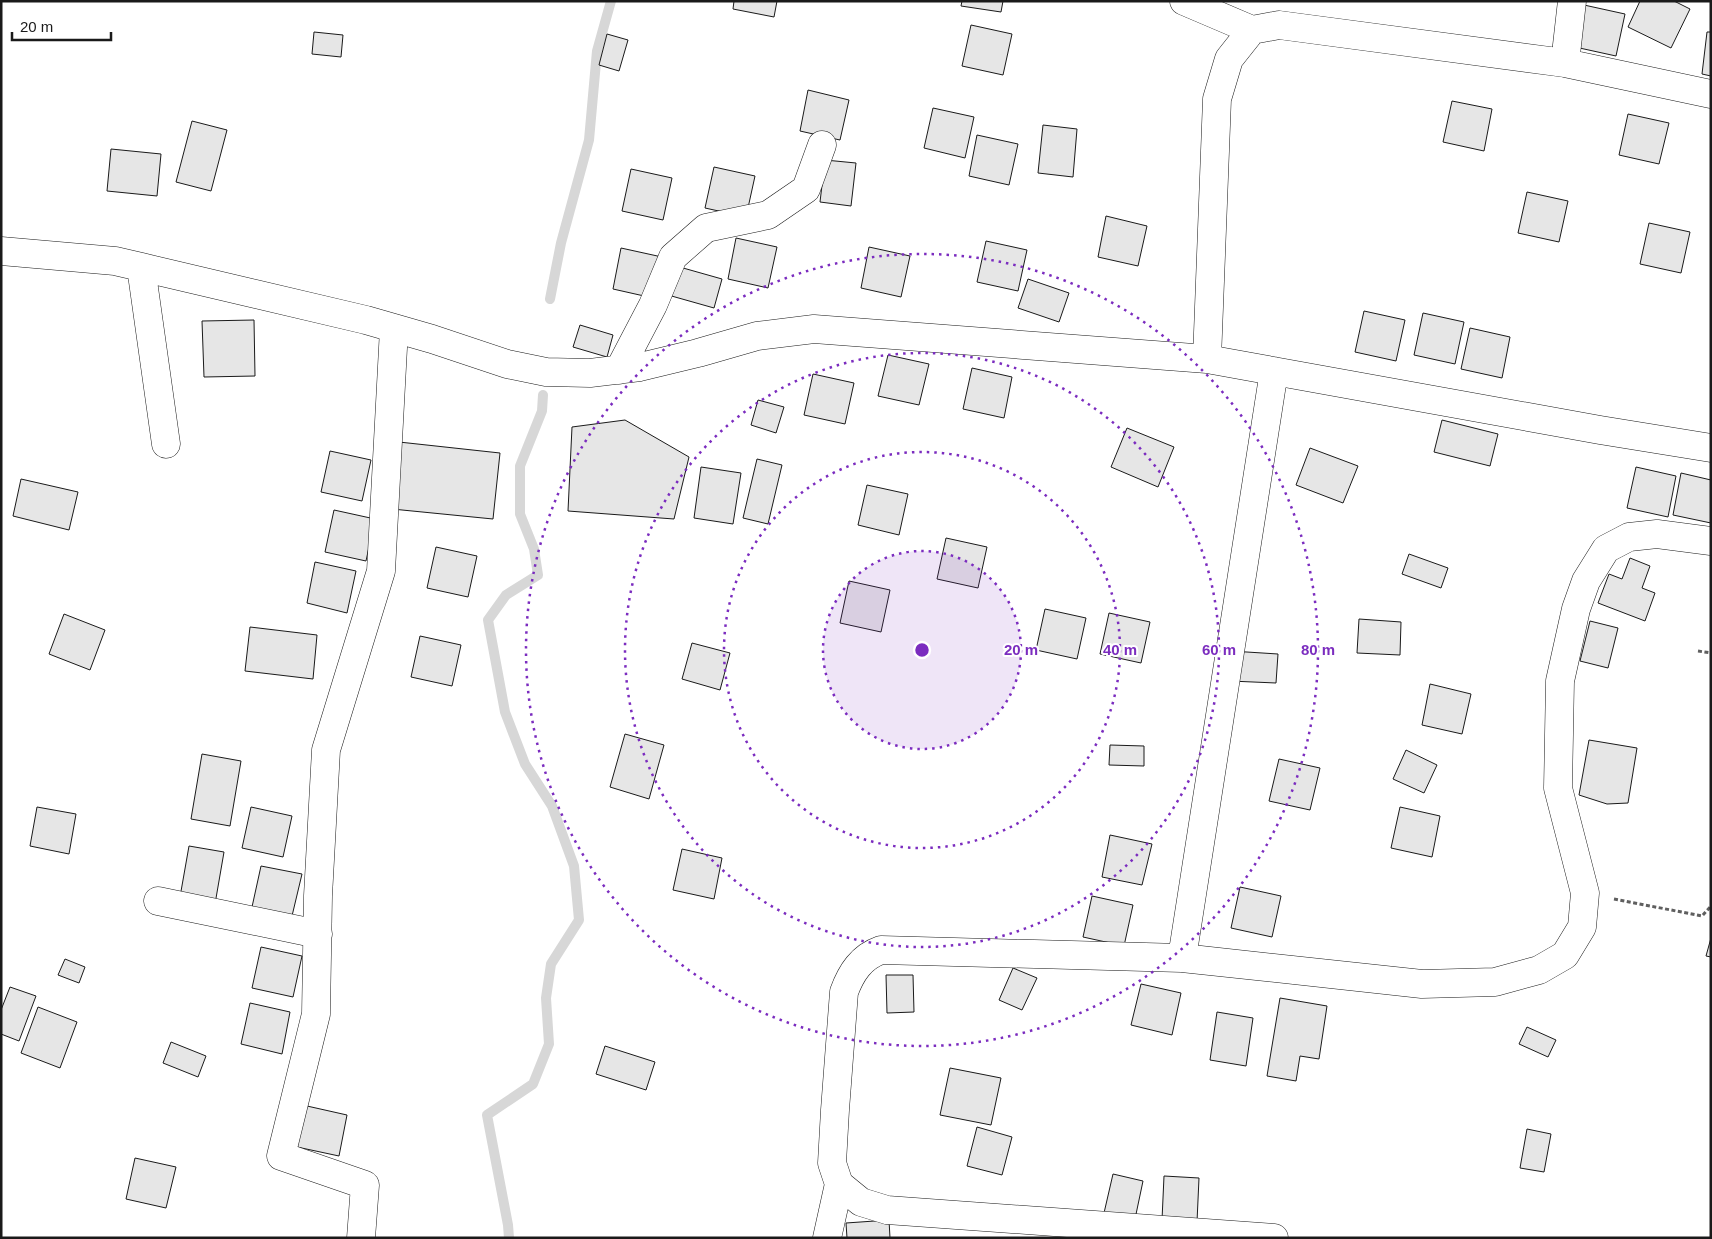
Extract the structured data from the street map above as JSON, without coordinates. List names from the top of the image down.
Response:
{
  "scale_bar": "20 m",
  "rings": [
    "20 m",
    "40 m",
    "60 m",
    "80 m"
  ]
}
